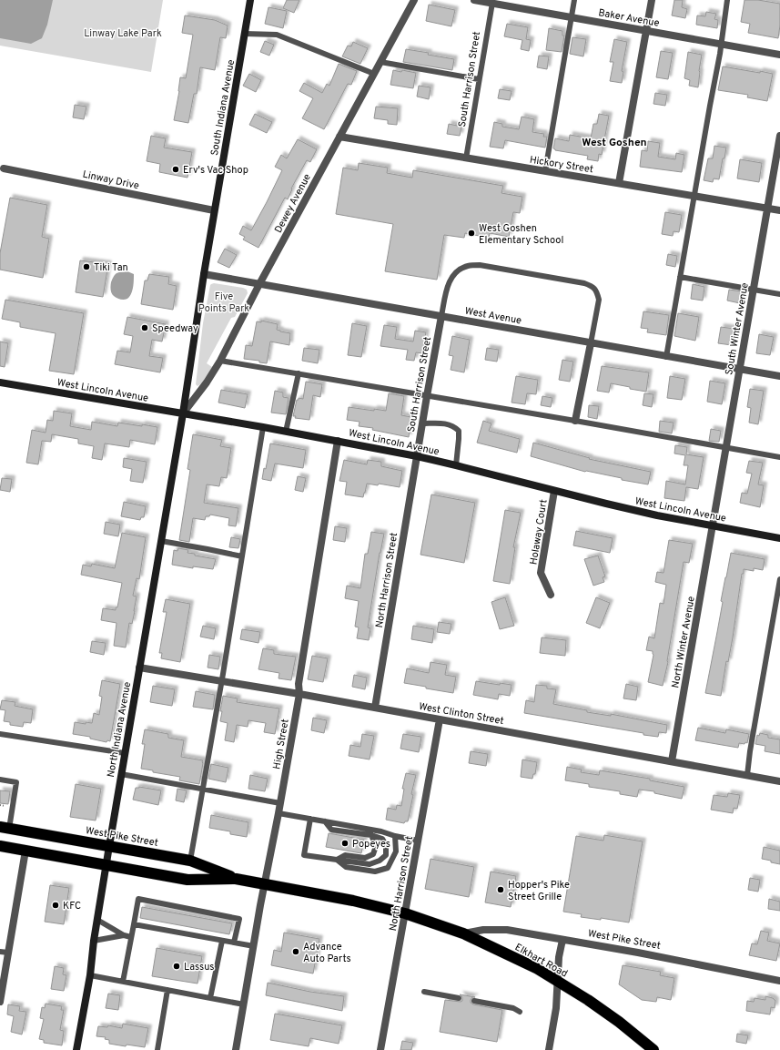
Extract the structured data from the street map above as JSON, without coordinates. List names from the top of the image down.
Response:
{
  "streets": {
    "highway": ["West Pike Street", "Elkhart Road"],
    "street": [
      "Baker Avenue",
      "South Harrison Street",
      "South Indiana Avenue",
      "Hickory Street",
      "Linway Drive",
      "Dewey Avenue",
      "West Avenue",
      "South Winter Avenue",
      "West Lincoln Avenue",
      "Holaway Court",
      "North Harrison Street",
      "North Winter Avenue",
      "West Clinton Street",
      "North Indiana Avenue",
      "High Street"
    ]
  },
  "crossings": [
    ["Baker Avenue", "South Harrison Street"],
    ["South Harrison Street", "Hickory Street"],
    ["South Harrison Street", "West Avenue"],
    ["South Harrison Street", "West Lincoln Avenue"],
    ["South Harrison Street", "North Harrison Street"],
    ["South Indiana Avenue", "Linway Drive"],
    ["South Indiana Avenue", "Dewey Avenue"],
    ["South Indiana Avenue", "West Avenue"],
    ["South Indiana Avenue", "West Lincoln Avenue"],
    ["South Indiana Avenue", "North Indiana Avenue"],
    ["Hickory Street", "Dewey Avenue"],
    ["Hickory Street", "South Winter Avenue"],
    ["Dewey Avenue", "West Avenue"],
    ["Dewey Avenue", "West Lincoln Avenue"],
    ["Dewey Avenue", "North Indiana Avenue"],
    ["West Avenue", "South Winter Avenue"],
    ["South Winter Avenue", "West Lincoln Avenue"],
    ["South Winter Avenue", "North Winter Avenue"],
    ["West Lincoln Avenue", "Holaway Court"],
    ["West Lincoln Avenue", "North Harrison Street"],
    ["West Lincoln Avenue", "North Winter Avenue"],
    ["West Lincoln Avenue", "North Indiana Avenue"],
    ["West Lincoln Avenue", "High Street"],
    ["North Harrison Street", "West Clinton Street"],
    ["North Harrison Street", "West Pike Street"],
    ["North Harrison Street", "Elkhart Road"],
    ["North Winter Avenue", "West Clinton Street"],
    ["West Clinton Street", "North Indiana Avenue"],
    ["West Clinton Street", "High Street"],
    ["North Indiana Avenue", "West Pike Street"],
    ["High Street", "West Pike Street"],
    ["West Pike Street", "Elkhart Road"]
  ],
  "districts": ["West Goshen"],
  "parks": ["Linway Lake Park", "Five Points Park"],
  "places": [
    "Erv's Vac Shop",
    "West Goshen Elementary School",
    "Tiki Tan",
    "Speedway",
    "Popeyes",
    "Hopper's Pike Street Grille",
    "KFC",
    "Advance Auto Parts",
    "Lassus"
  ]
}
